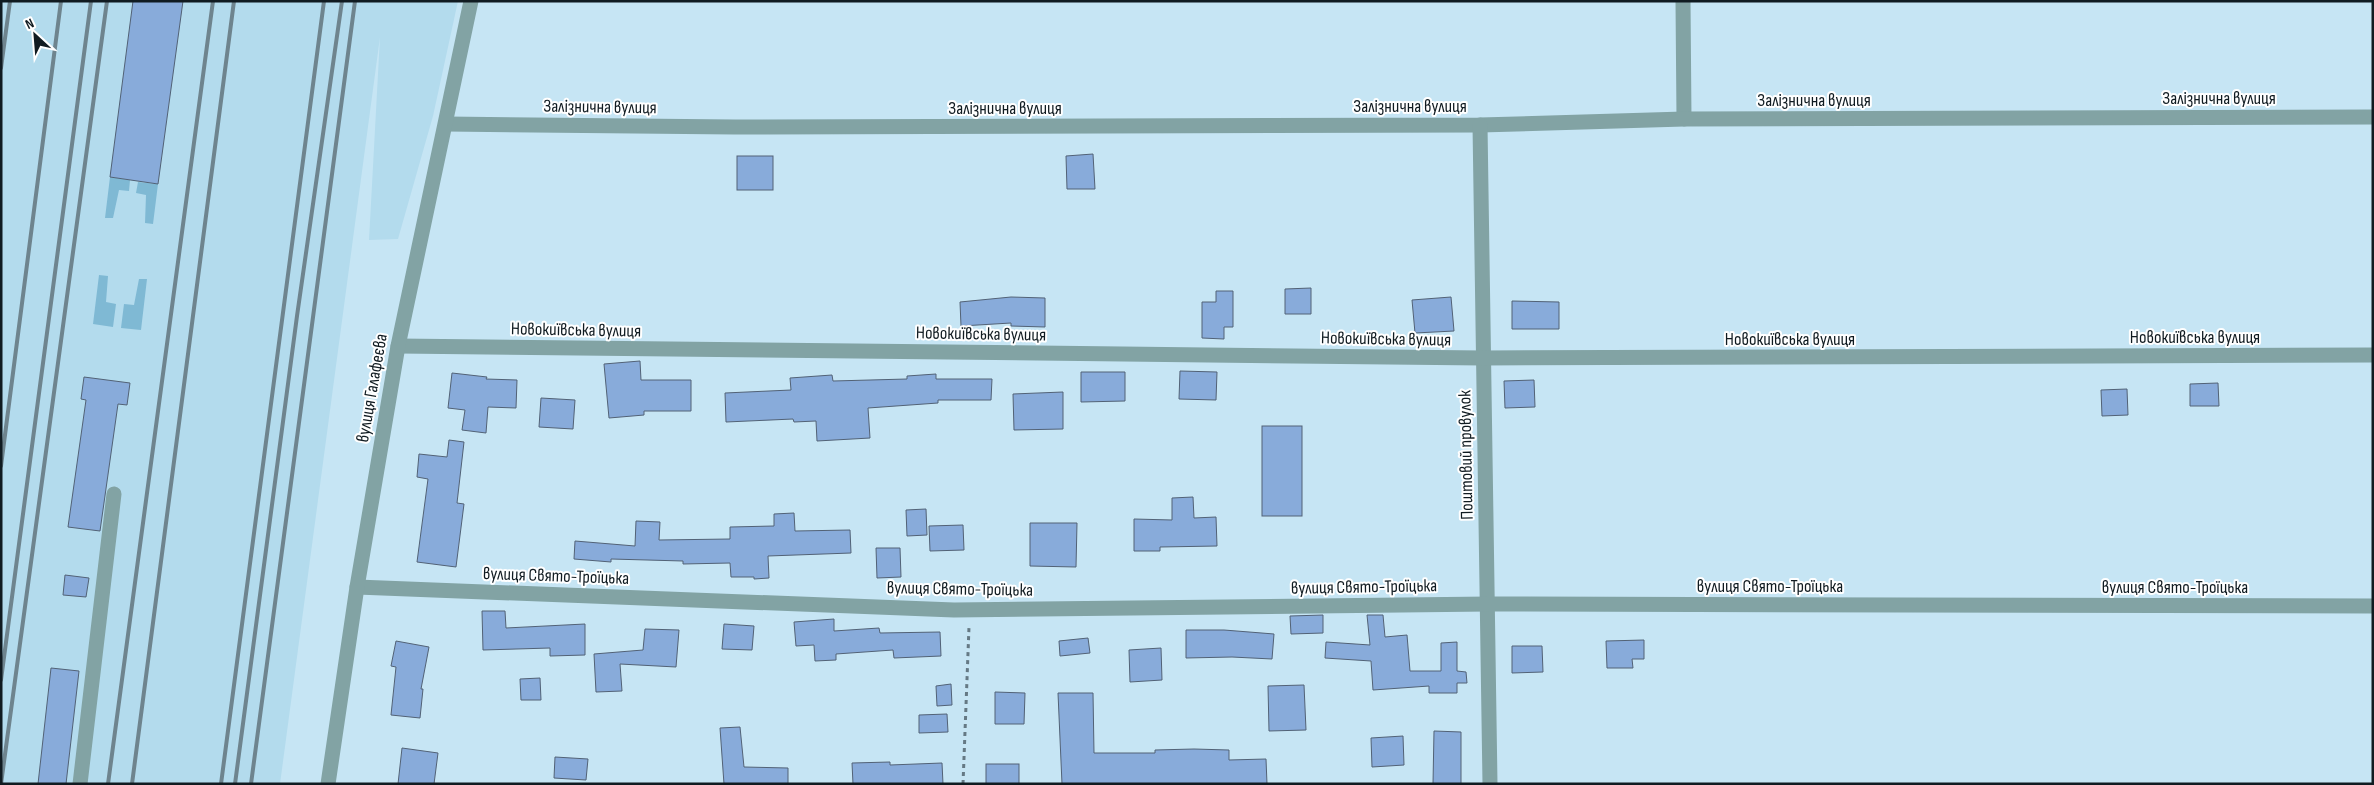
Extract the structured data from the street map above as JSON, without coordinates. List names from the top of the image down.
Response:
{
  "streets": {
    "street": [
      "Залізнична вулиця",
      "Новокиївська вулиця",
      "вулиця Галафеєва",
      "Поштовий провулок",
      "вулиця Свято-Троїцька"
    ]
  },
  "crossings": [
    ["Залізнична вулиця", "вулиця Галафеєва"],
    ["Залізнична вулиця", "Поштовий провулок"],
    ["Новокиївська вулиця", "вулиця Галафеєва"],
    ["Новокиївська вулиця", "Поштовий провулок"],
    ["вулиця Галафеєва", "вулиця Свято-Троїцька"],
    ["Поштовий провулок", "вулиця Свято-Троїцька"]
  ],
  "north": "top left"
}
